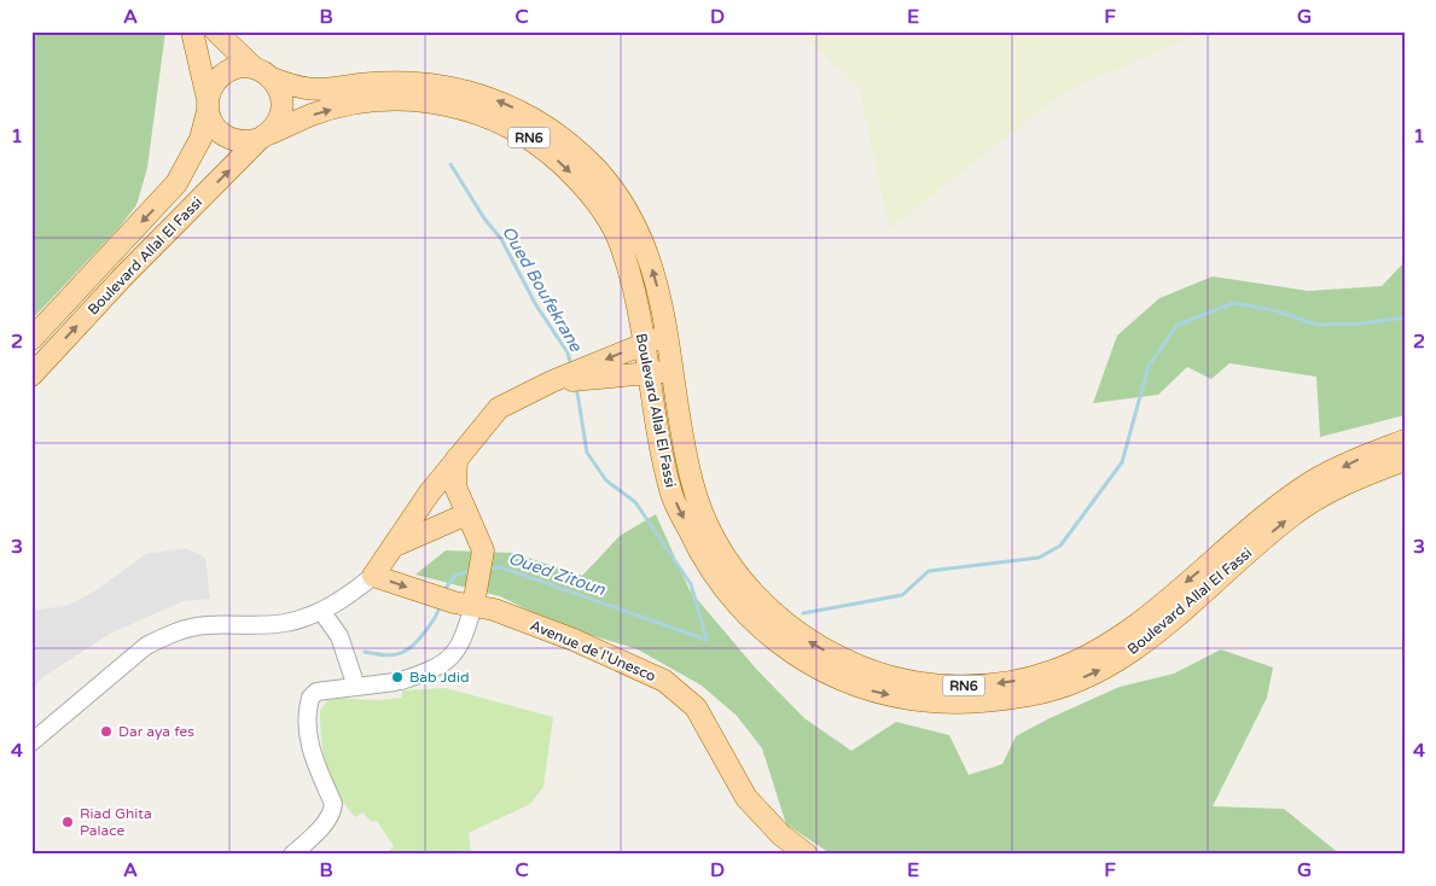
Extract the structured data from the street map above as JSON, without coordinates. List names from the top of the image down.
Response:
{
  "streets": {
    "main road": ["RN6", "Boulevard Allal El Fassi", "Avenue de l'Unesco"]
  },
  "crossings": [
    ["RN6", "Boulevard Allal El Fassi"]
  ],
  "water": ["Oued Boufekrane", "Oued Zitoun"],
  "places": ["Bab Jdid", "Dar aya fes", "Riad Ghita Palace"],
  "grid": {
    "columns": [
      "A",
      "B",
      "C",
      "D",
      "E",
      "F",
      "G"
    ],
    "rows": [
      "1",
      "2",
      "3",
      "4"
    ]
  }
}
